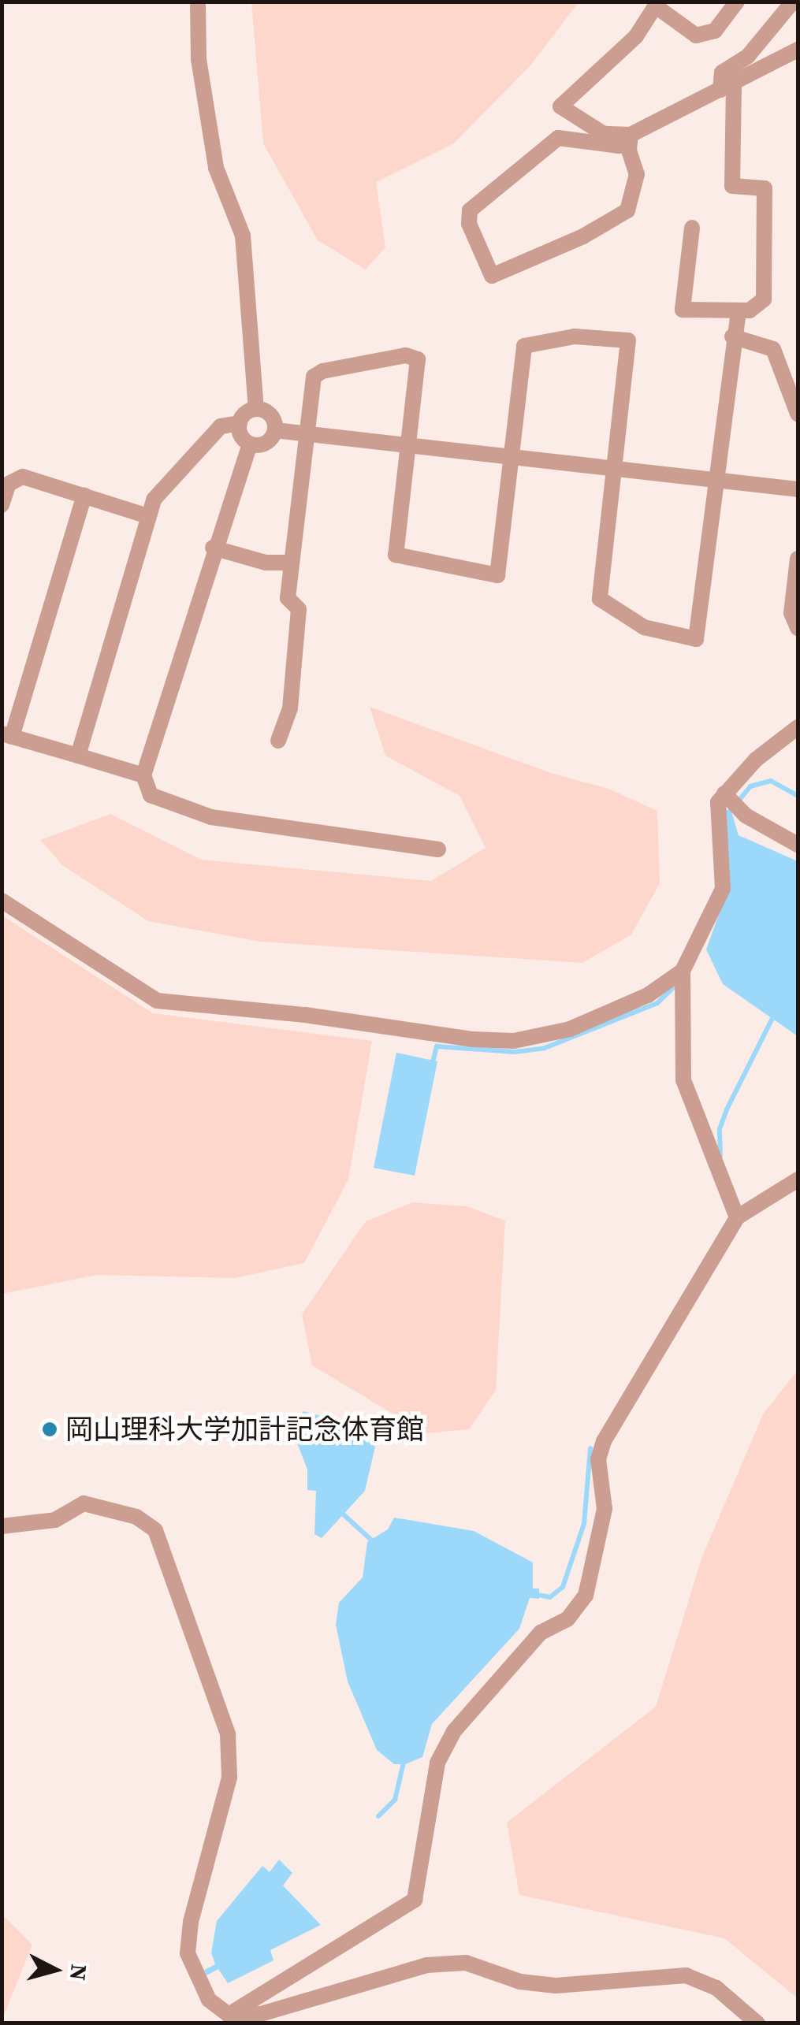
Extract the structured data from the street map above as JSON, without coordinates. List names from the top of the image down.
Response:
{
  "places": ["岡山理科大学加計記念体育館"],
  "north": "right"
}
